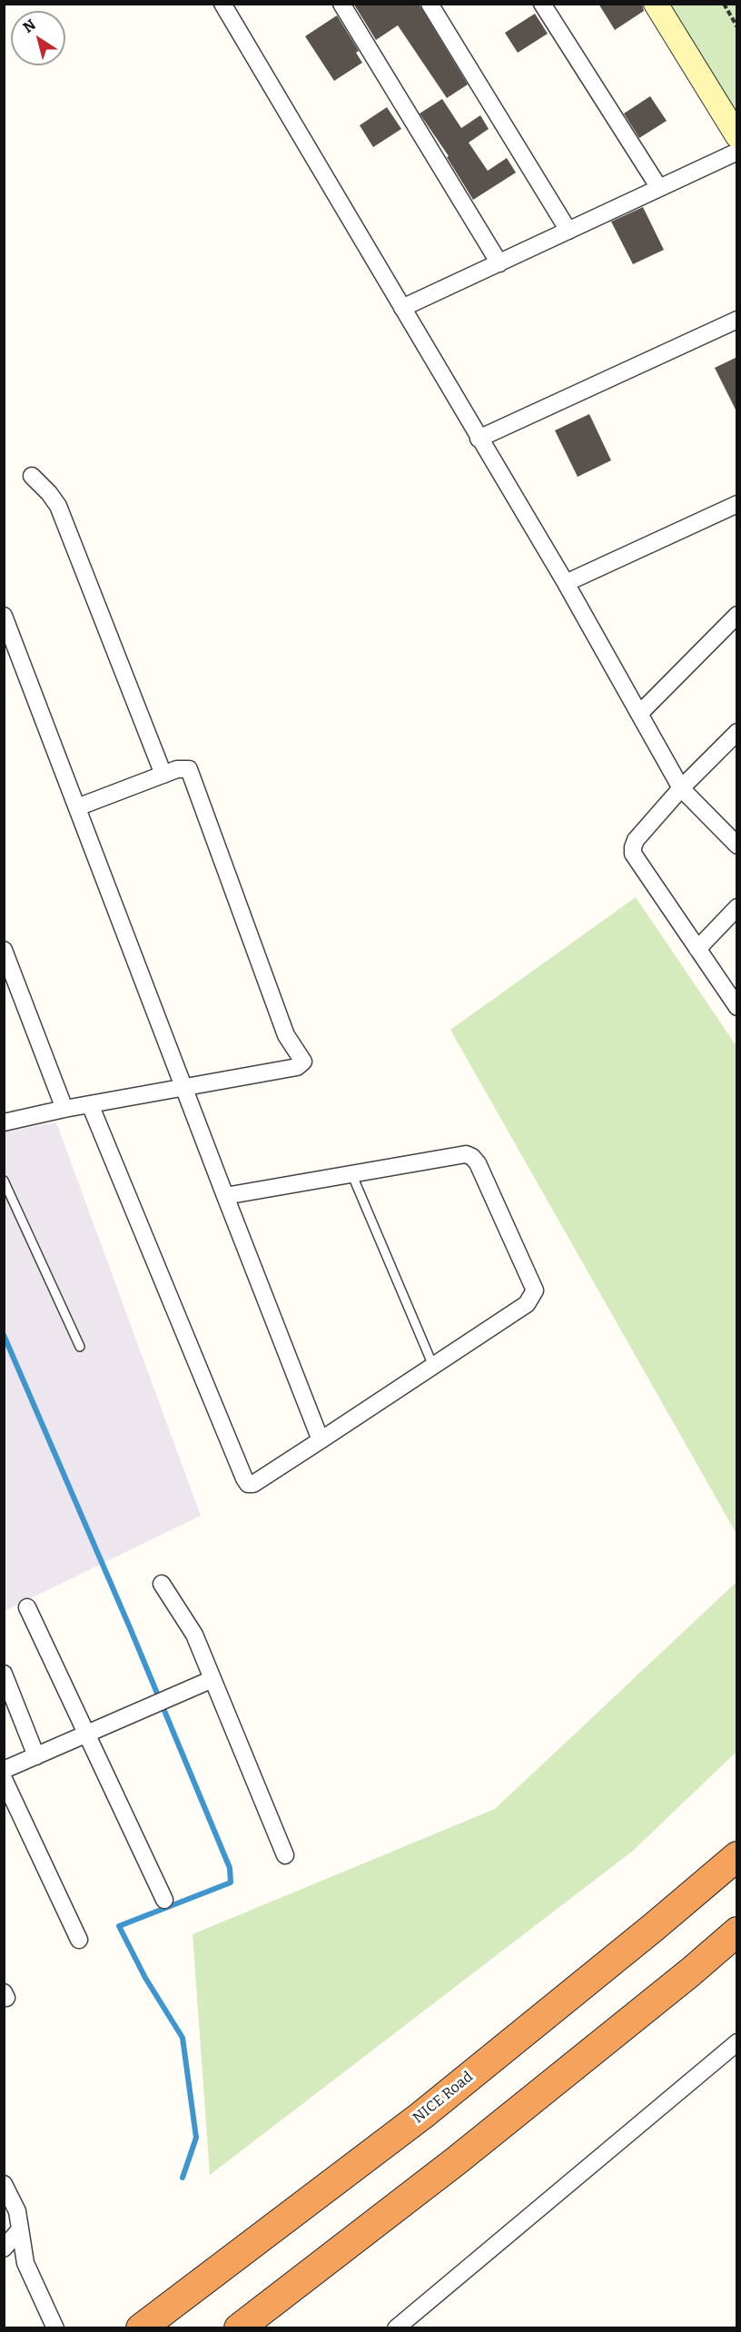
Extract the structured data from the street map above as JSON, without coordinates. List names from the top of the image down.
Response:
{
  "streets": {
    "highway": ["NICE Road"]
  },
  "north": "top left"
}
